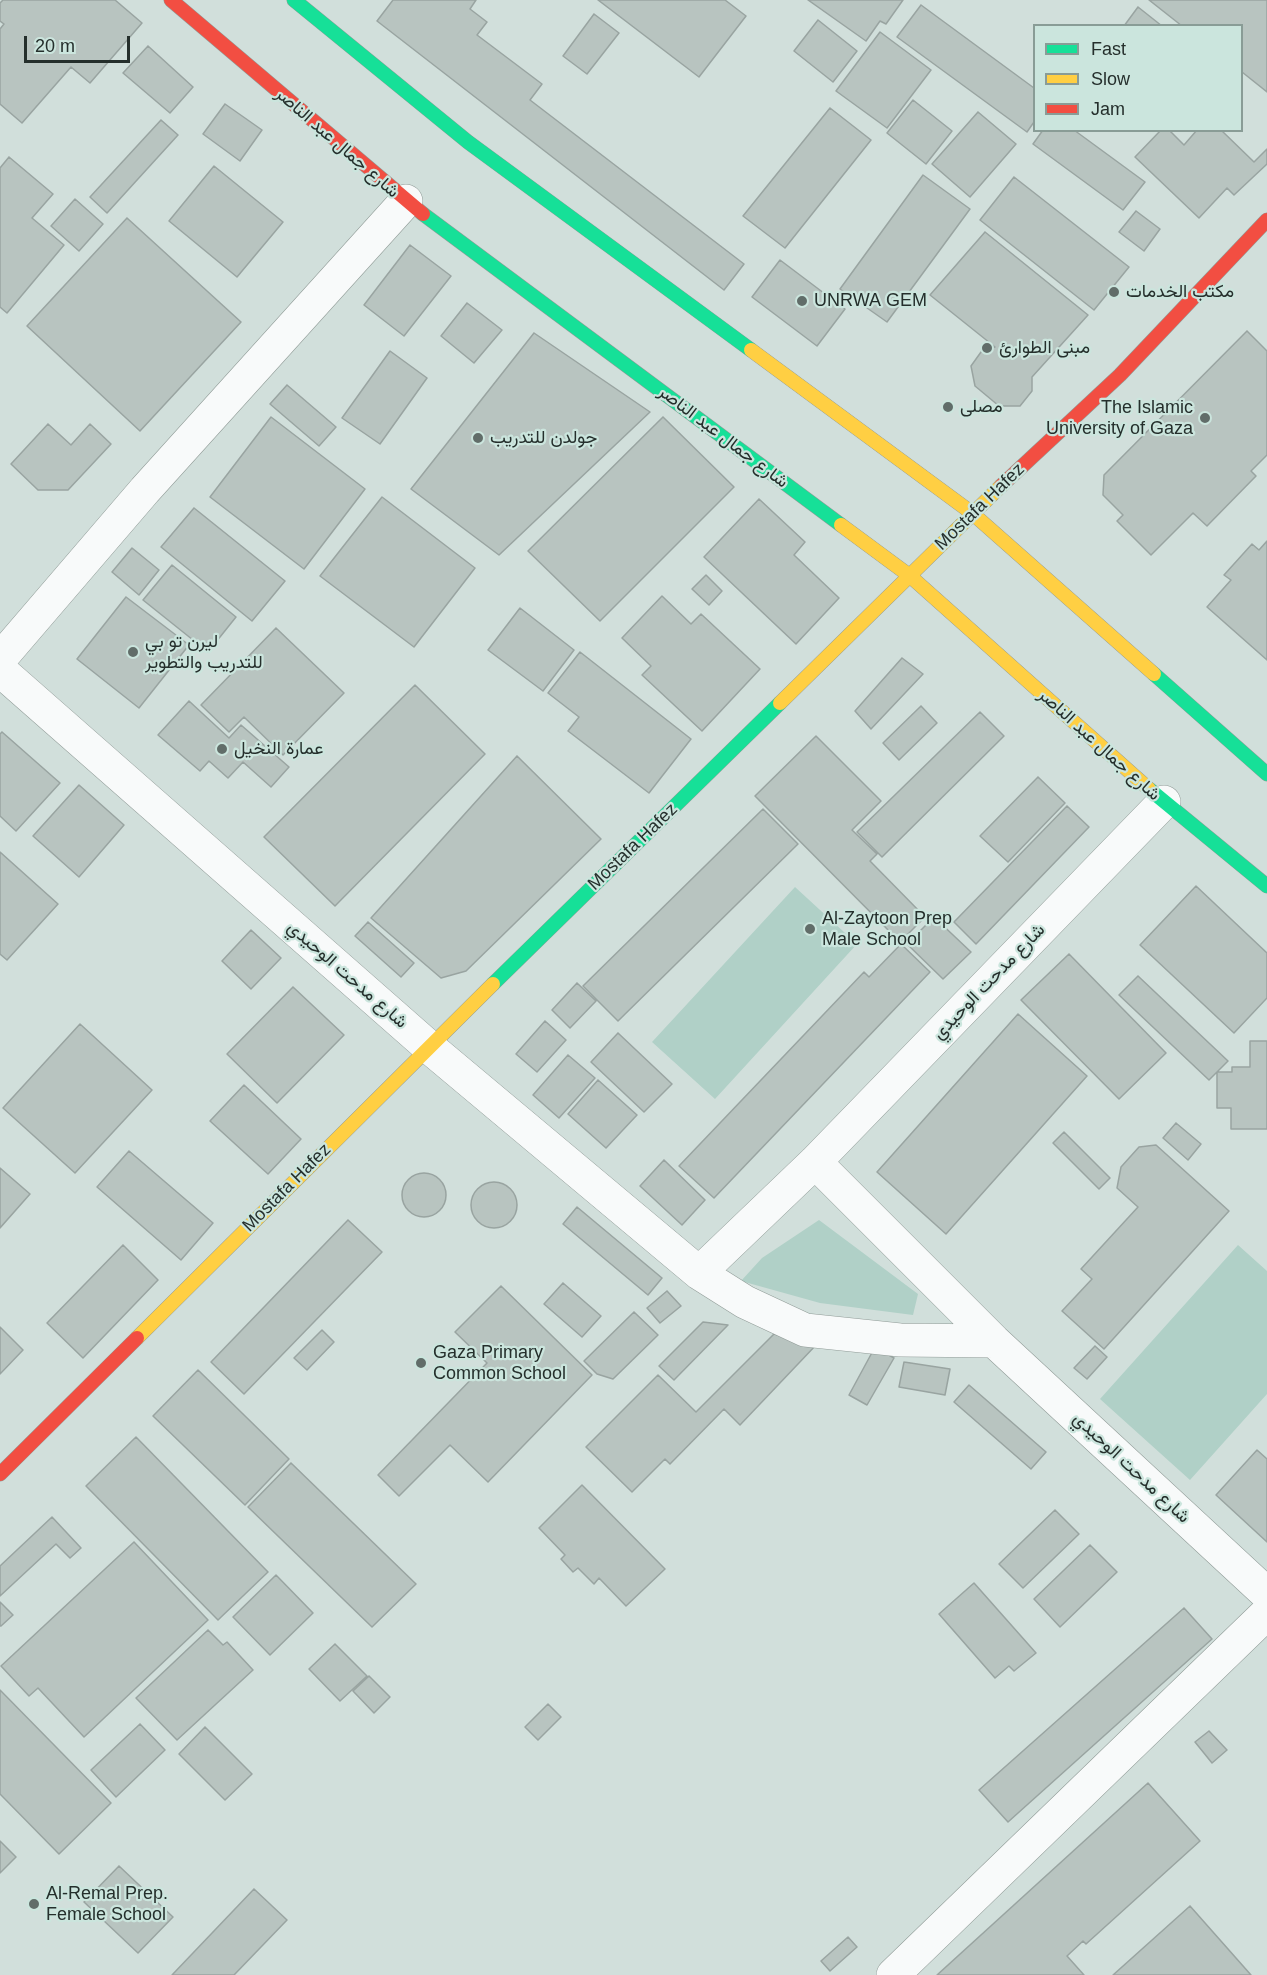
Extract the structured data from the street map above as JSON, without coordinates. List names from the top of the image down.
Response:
{
  "streets": {
    "main road": ["شارع جمال عبد الناصر", "Mostafa Hafez"],
    "street": ["شارع مدحت الوحيدي"]
  },
  "crossings": [
    ["شارع جمال عبد الناصر", "Mostafa Hafez"],
    ["شارع جمال عبد الناصر", "شارع مدحت الوحيدي"],
    ["Mostafa Hafez", "شارع مدحت الوحيدي"]
  ],
  "places": [
    "مكتب الخدمات",
    "UNRWA GEM",
    "مبنى الطوارئ",
    "مصلى",
    "The Islamic University of Gaza",
    "جولدن للتدريب",
    "ليرن تو بي للتدريب والتطوير",
    "عمارة النخيل",
    "Al-Zaytoon Prep Male School",
    "Gaza Primary Common School",
    "Al-Remal Prep. Female School"
  ],
  "legend": ["Fast", "Slow", "Jam"],
  "scale_bar": "20 m"
}
